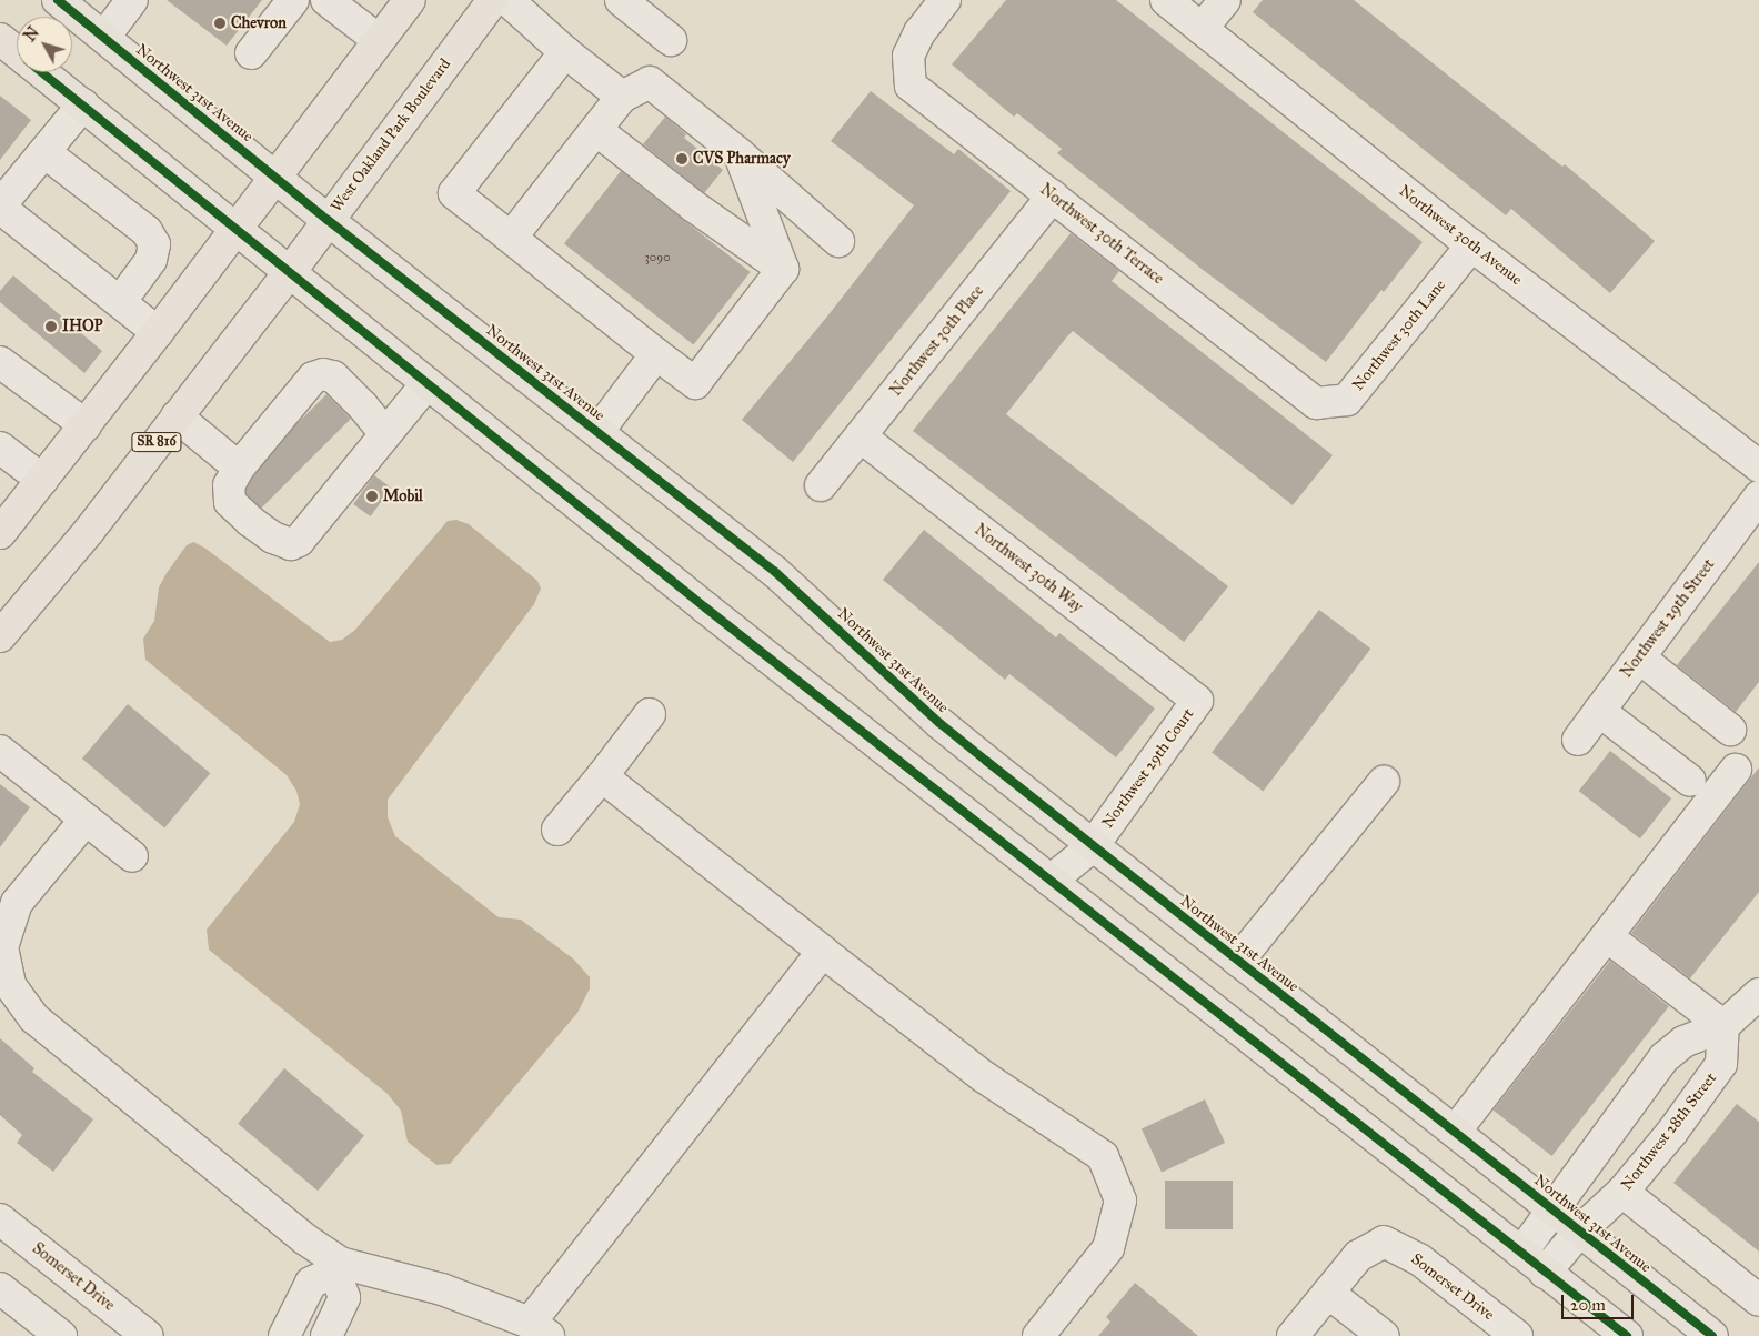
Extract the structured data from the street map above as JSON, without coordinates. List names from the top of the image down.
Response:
{
  "streets": {
    "main road": ["Northwest 31st Avenue", "West Oakland Park Boulevard", "SR 816"],
    "street": [
      "Northwest 30th Terrace",
      "Northwest 30th Avenue",
      "Northwest 30th Lane",
      "Northwest 30th Place",
      "Northwest 30th Way",
      "Northwest 29th Street",
      "Northwest 29th Court",
      "Northwest 28th Street",
      "Somerset Drive"
    ]
  },
  "crossings": [
    ["Northwest 31st Avenue", "West Oakland Park Boulevard"],
    ["Northwest 31st Avenue", "Northwest 29th Court"],
    ["Northwest 31st Avenue", "Northwest 28th Street"],
    ["Northwest 30th Terrace", "Northwest 30th Lane"],
    ["Northwest 30th Terrace", "Northwest 30th Place"],
    ["Northwest 30th Avenue", "Northwest 30th Lane"],
    ["Northwest 30th Place", "Northwest 30th Way"],
    ["Northwest 30th Way", "Northwest 29th Court"]
  ],
  "places": [
    "Chevron",
    "CVS Pharmacy",
    "IHOP",
    "Mobil"
  ],
  "house_numbers": ["3090"],
  "scale_bar": "20 m",
  "north": "top left"
}
